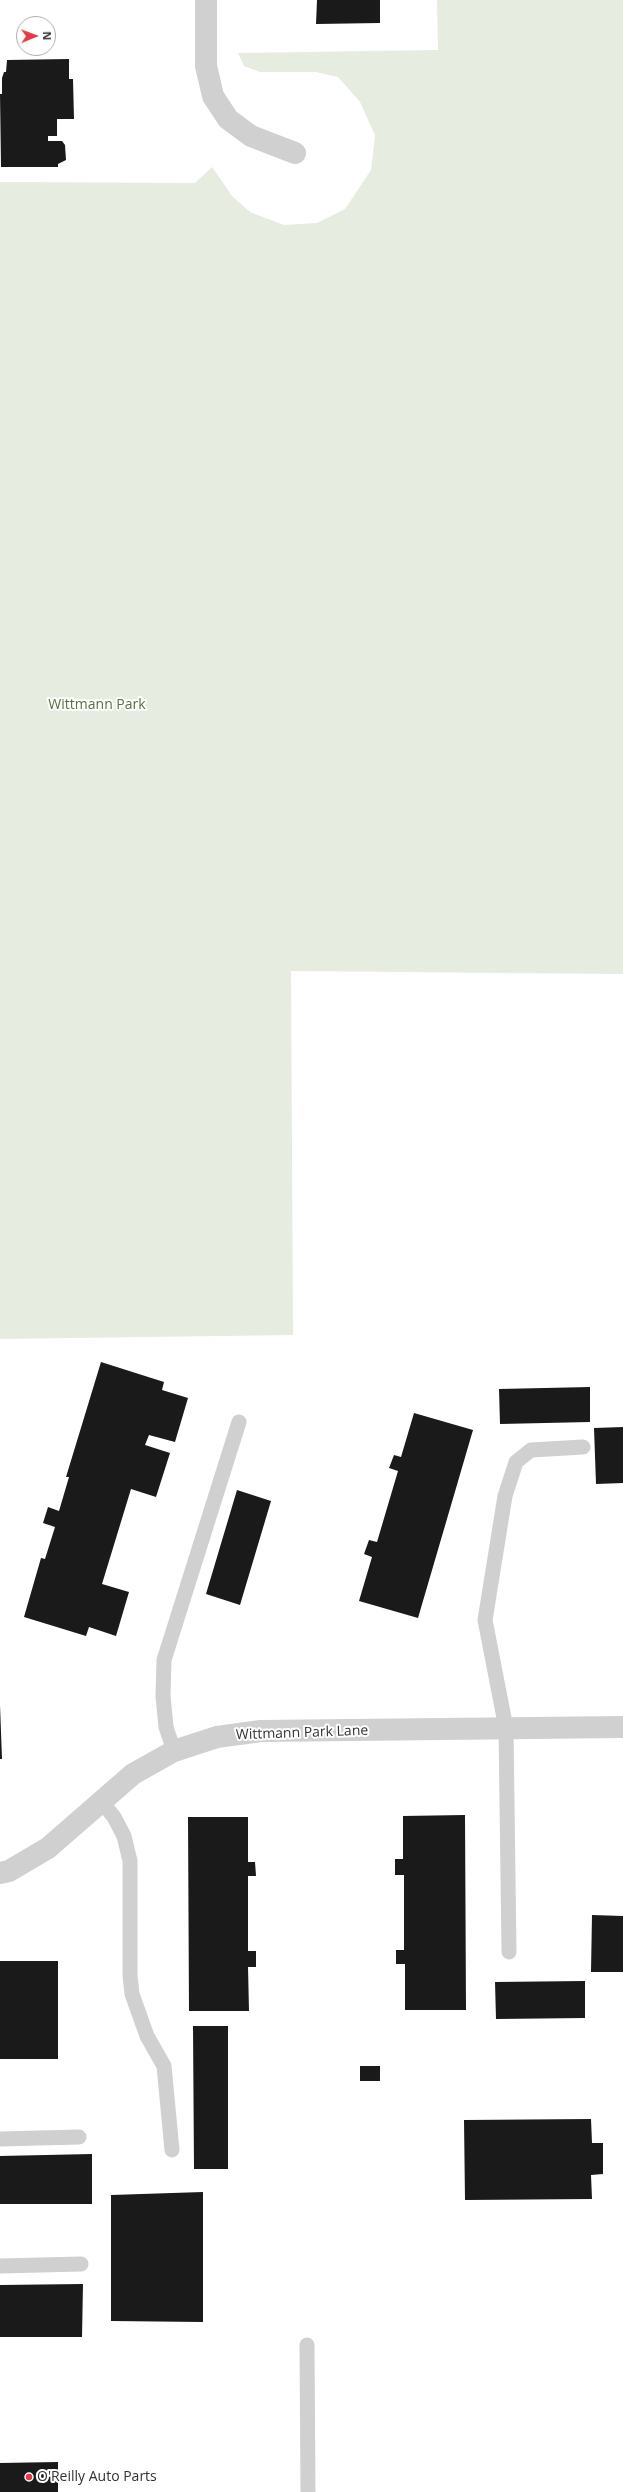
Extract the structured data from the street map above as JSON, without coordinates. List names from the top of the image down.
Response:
{
  "streets": {
    "street": ["Wittmann Park Lane"]
  },
  "parks": ["Wittmann Park"],
  "places": ["O'Reilly Auto Parts"],
  "north": "right"
}
